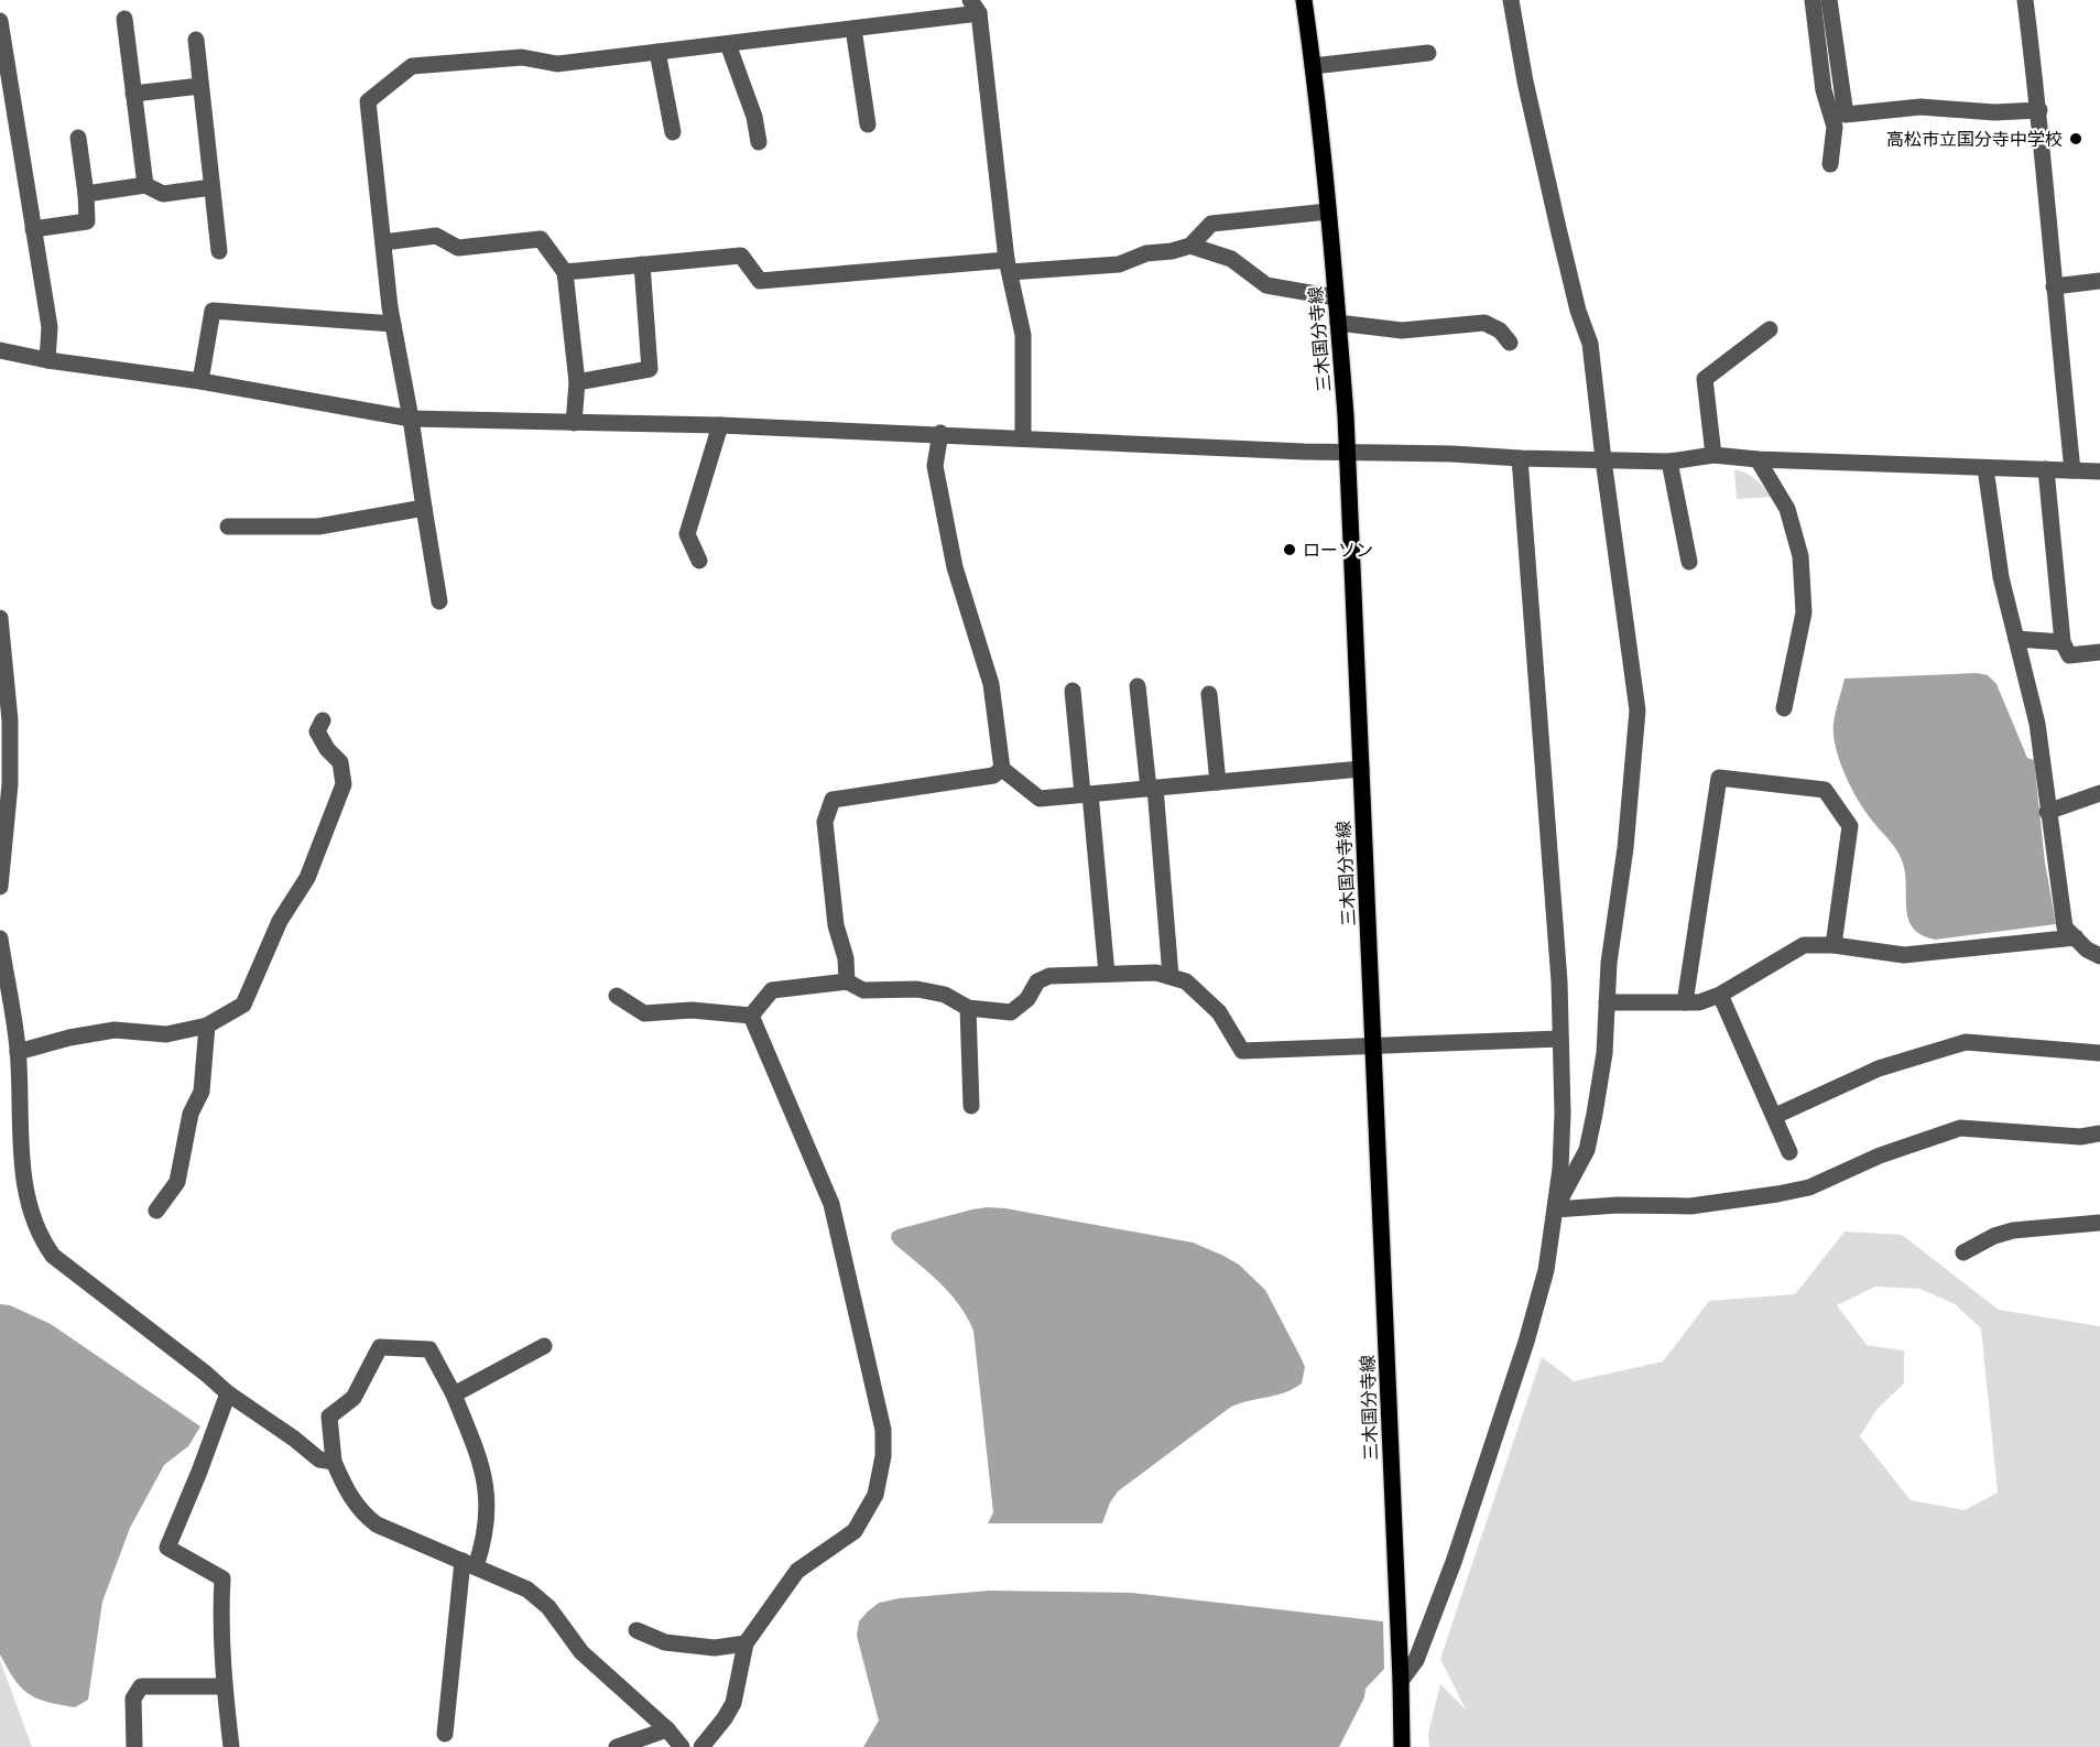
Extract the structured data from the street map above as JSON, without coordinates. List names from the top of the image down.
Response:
{
  "streets": {
    "main road": ["三木国分寺線"]
  },
  "places": ["高松市立国分寺中学校", "ローソン"]
}
